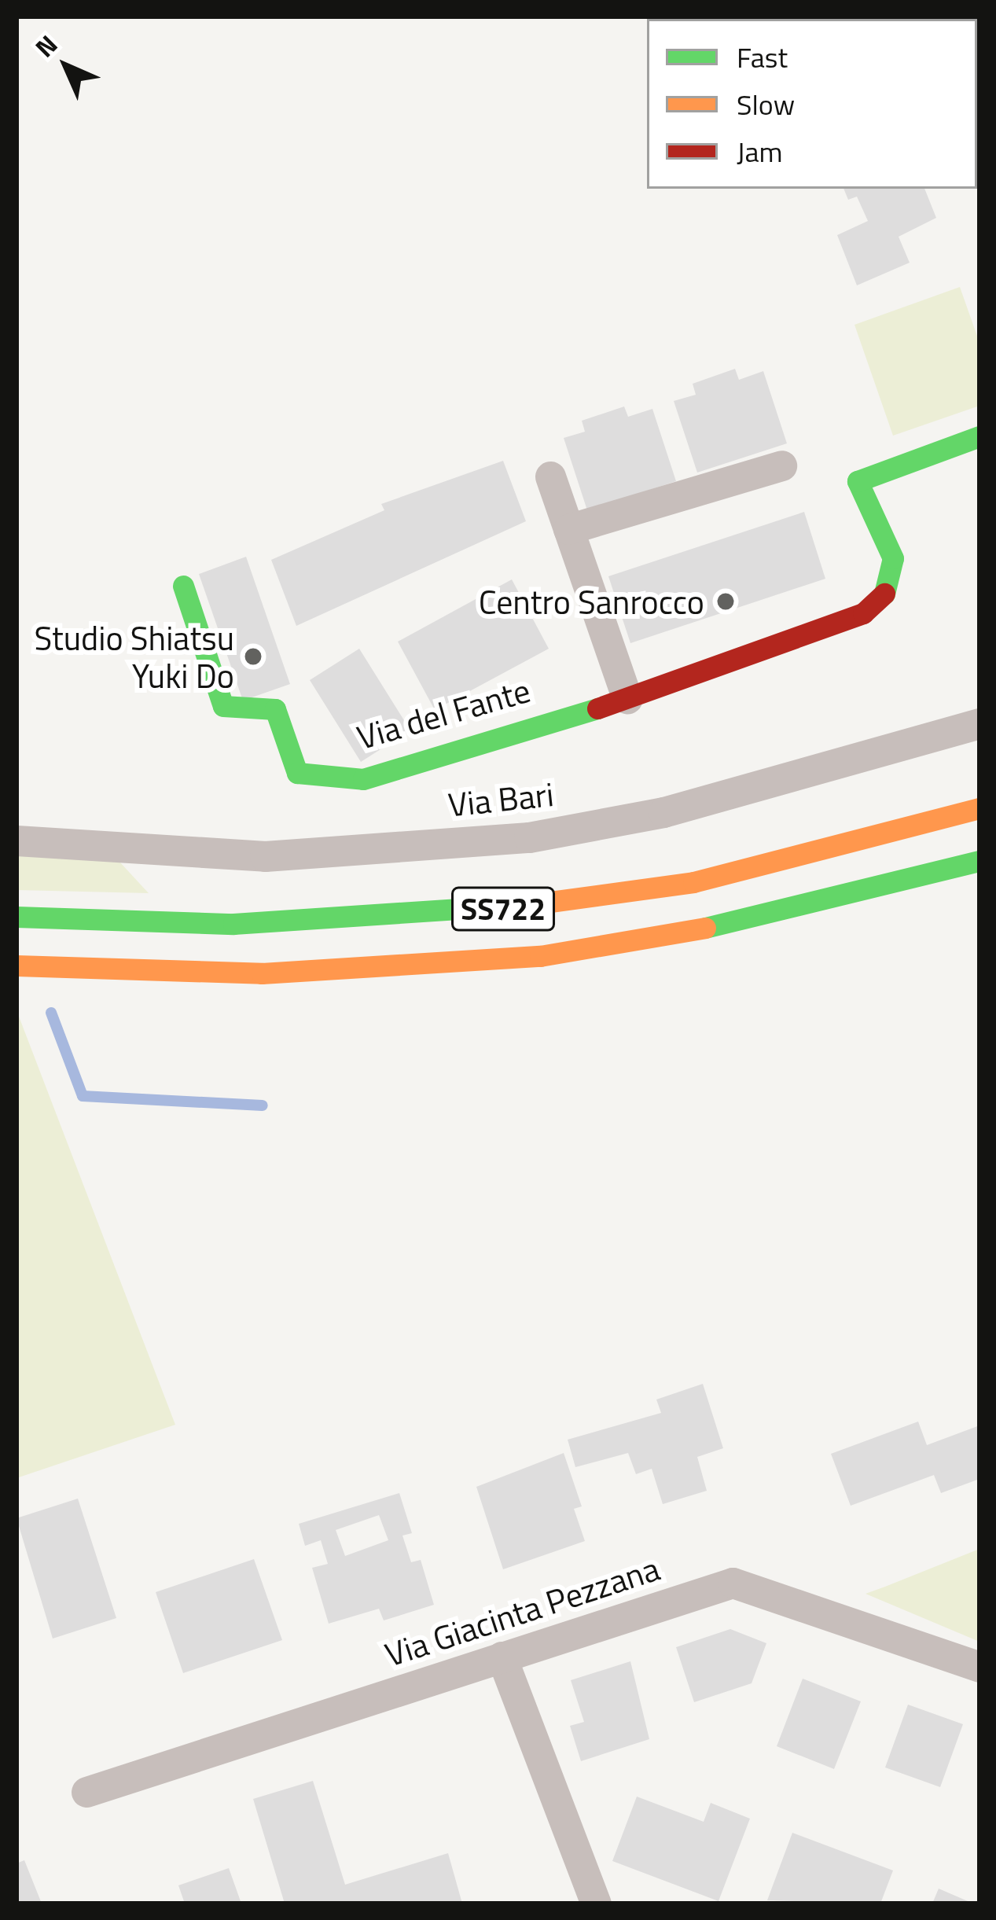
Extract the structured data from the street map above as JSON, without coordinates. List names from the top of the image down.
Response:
{
  "streets": {
    "main road": ["Via del Fante", "SS722"],
    "street": ["Via Bari", "Via Giacinta Pezzana"]
  },
  "places": ["Centro Sanrocco", "Studio Shiatsu Yuki Do"],
  "legend": ["Fast", "Slow", "Jam"],
  "north": "top left"
}
